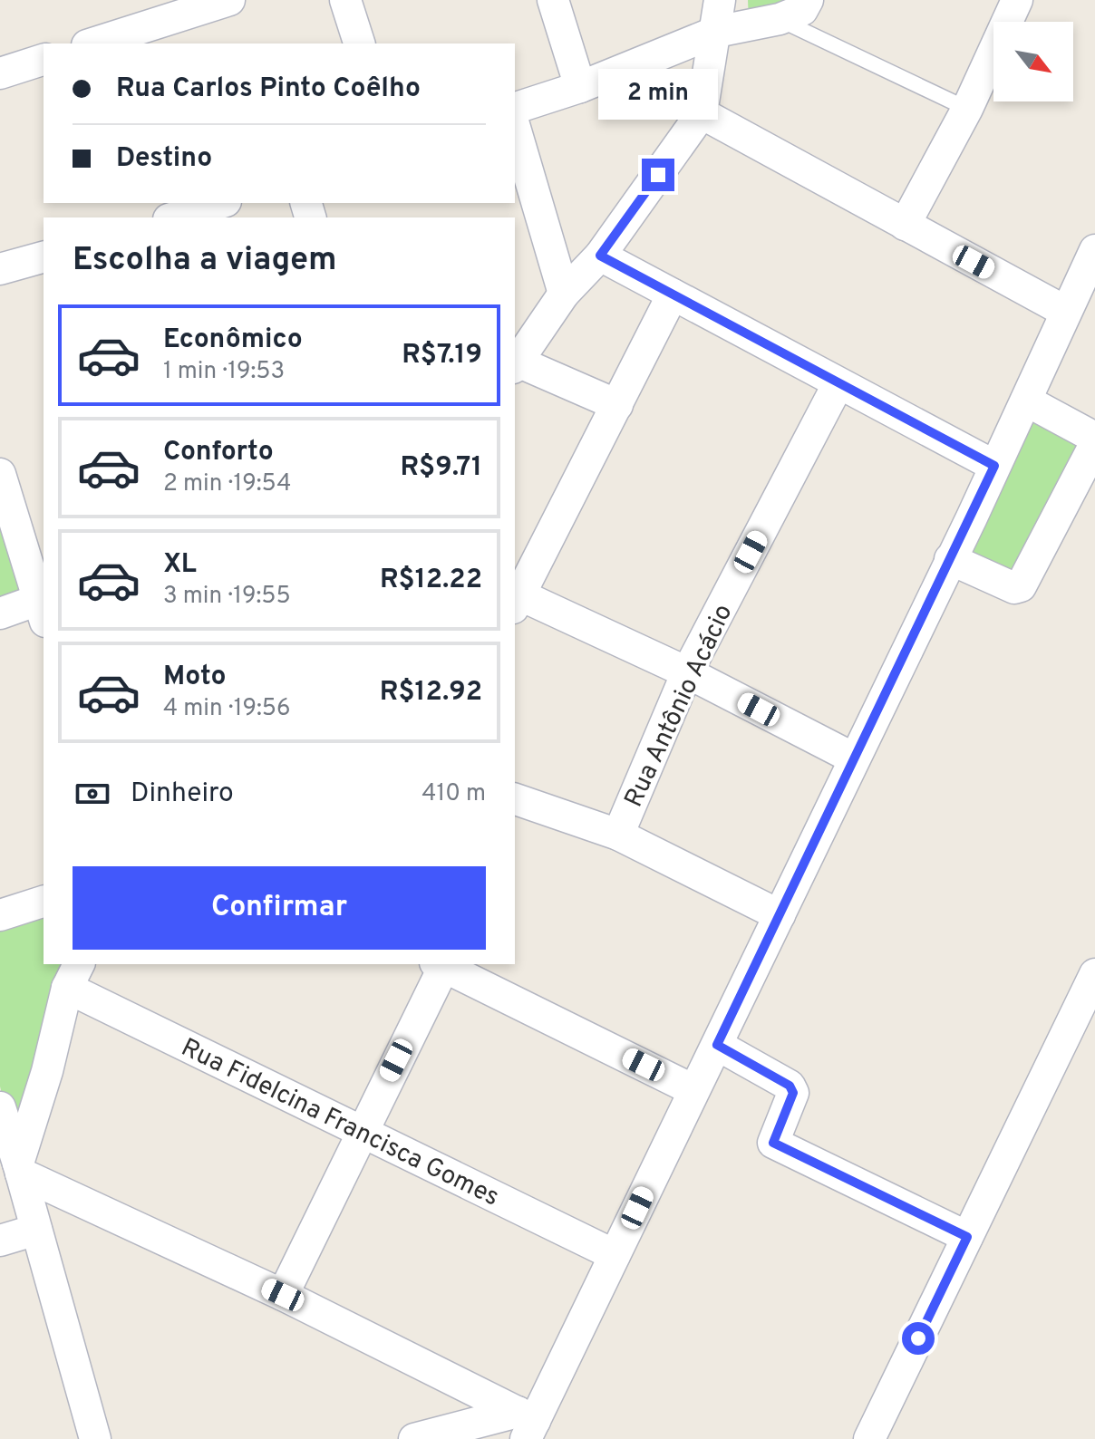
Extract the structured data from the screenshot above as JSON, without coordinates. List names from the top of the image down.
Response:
{
  "streets": {
    "street": ["Rua Antônio Acácio", "Rua Fidelcina Francisca Gomes"]
  },
  "north": "bottom right",
  "page": {
    "banner": ["Rua Carlos Pinto Coêlho", "Destino"],
    "bubble": "2 min",
    "heading": "Escolha a viagem",
    "list": [
      {
        "name": "Econômico",
        "note": "1 min · 19:53",
        "value": "R$7.19"
      },
      {
        "name": "Conforto",
        "note": "2 min · 19:54",
        "value": "R$9.71"
      },
      {
        "name": "XL",
        "note": "3 min · 19:55",
        "value": "R$12.22"
      },
      {
        "name": "Moto",
        "note": "4 min · 19:56",
        "value": "R$12.92"
      }
    ],
    "pay": ["Dinheiro", "410 m"],
    "buttons": "Confirmar"
  }
}
